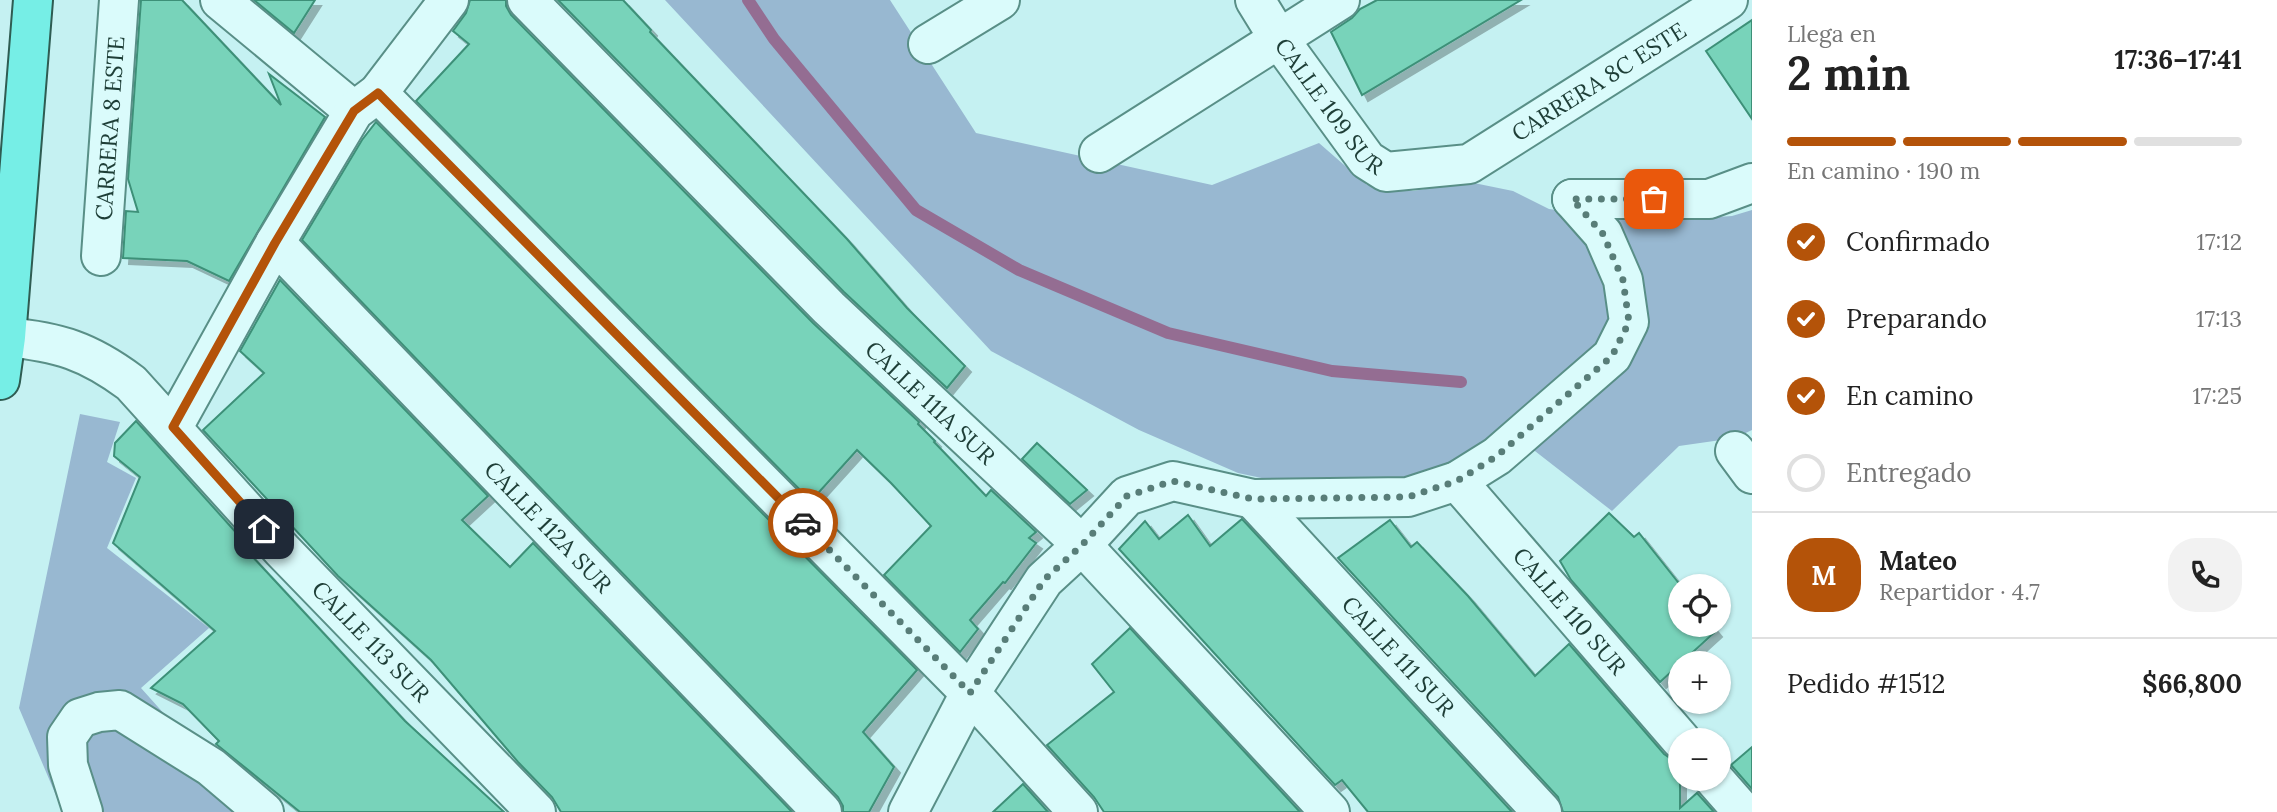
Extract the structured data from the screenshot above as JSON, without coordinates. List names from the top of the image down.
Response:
{
  "streets": {
    "street": [
      "CARRERA 8C ESTE",
      "CALLE 109 SUR",
      "CARRERA 8 ESTE",
      "CALLE 111A SUR",
      "CALLE 112A SUR",
      "CALLE 110 SUR",
      "CALLE 113 SUR",
      "CALLE 111 SUR"
    ]
  },
  "crossings": [
    ["CARRERA 8C ESTE", "CALLE 109 SUR"]
  ],
  "page": {
    "heading": ["2 min", "Llega en", "17:36–17:41"],
    "panel": [
      "Mateo",
      "Repartidor · 4.7",
      "Pedido #1512",
      "$66,800"
    ],
    "bar": "En camino · 190 m",
    "list": [
      ["Confirmado", "17:12"],
      ["Preparando", "17:13"],
      ["En camino", "17:25"],
      "Entregado"
    ],
    "round": "M",
    "map_buttons": ["+", "−"]
  }
}
